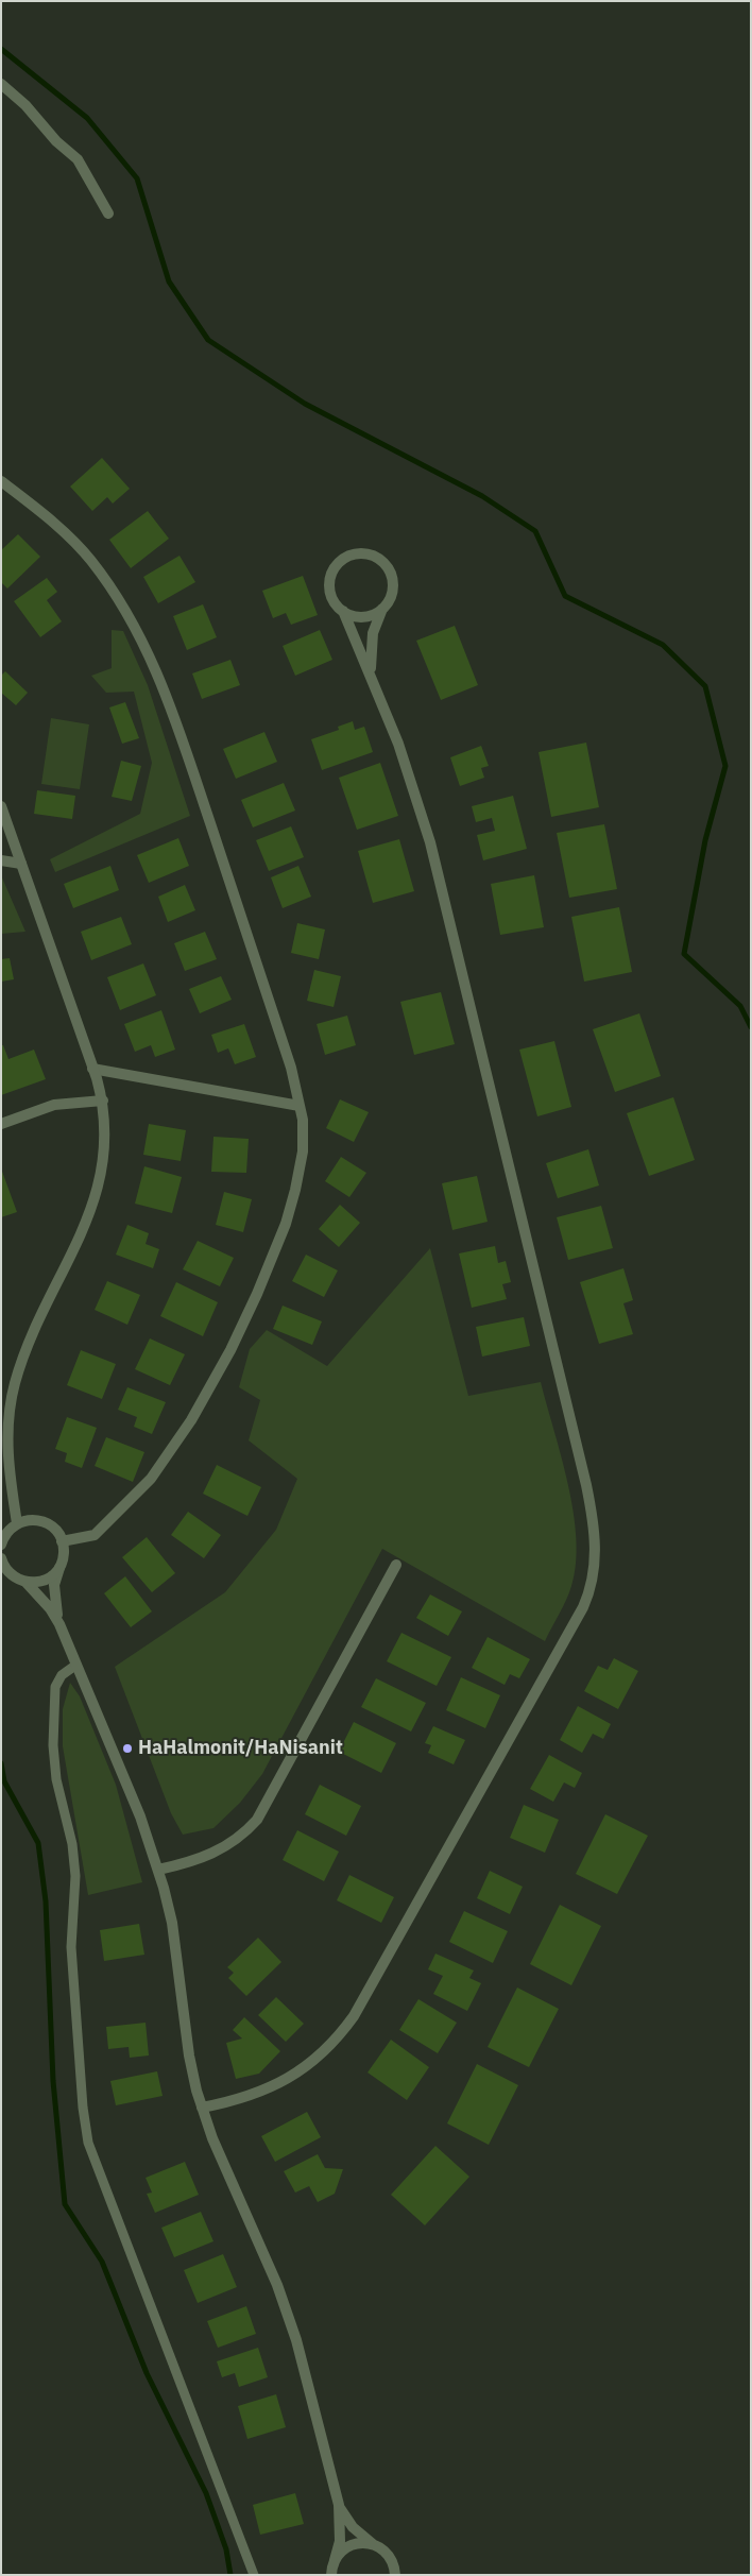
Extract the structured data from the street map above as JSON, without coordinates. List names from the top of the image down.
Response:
{
  "places": ["HaHalmonit/HaNisanit"]
}
